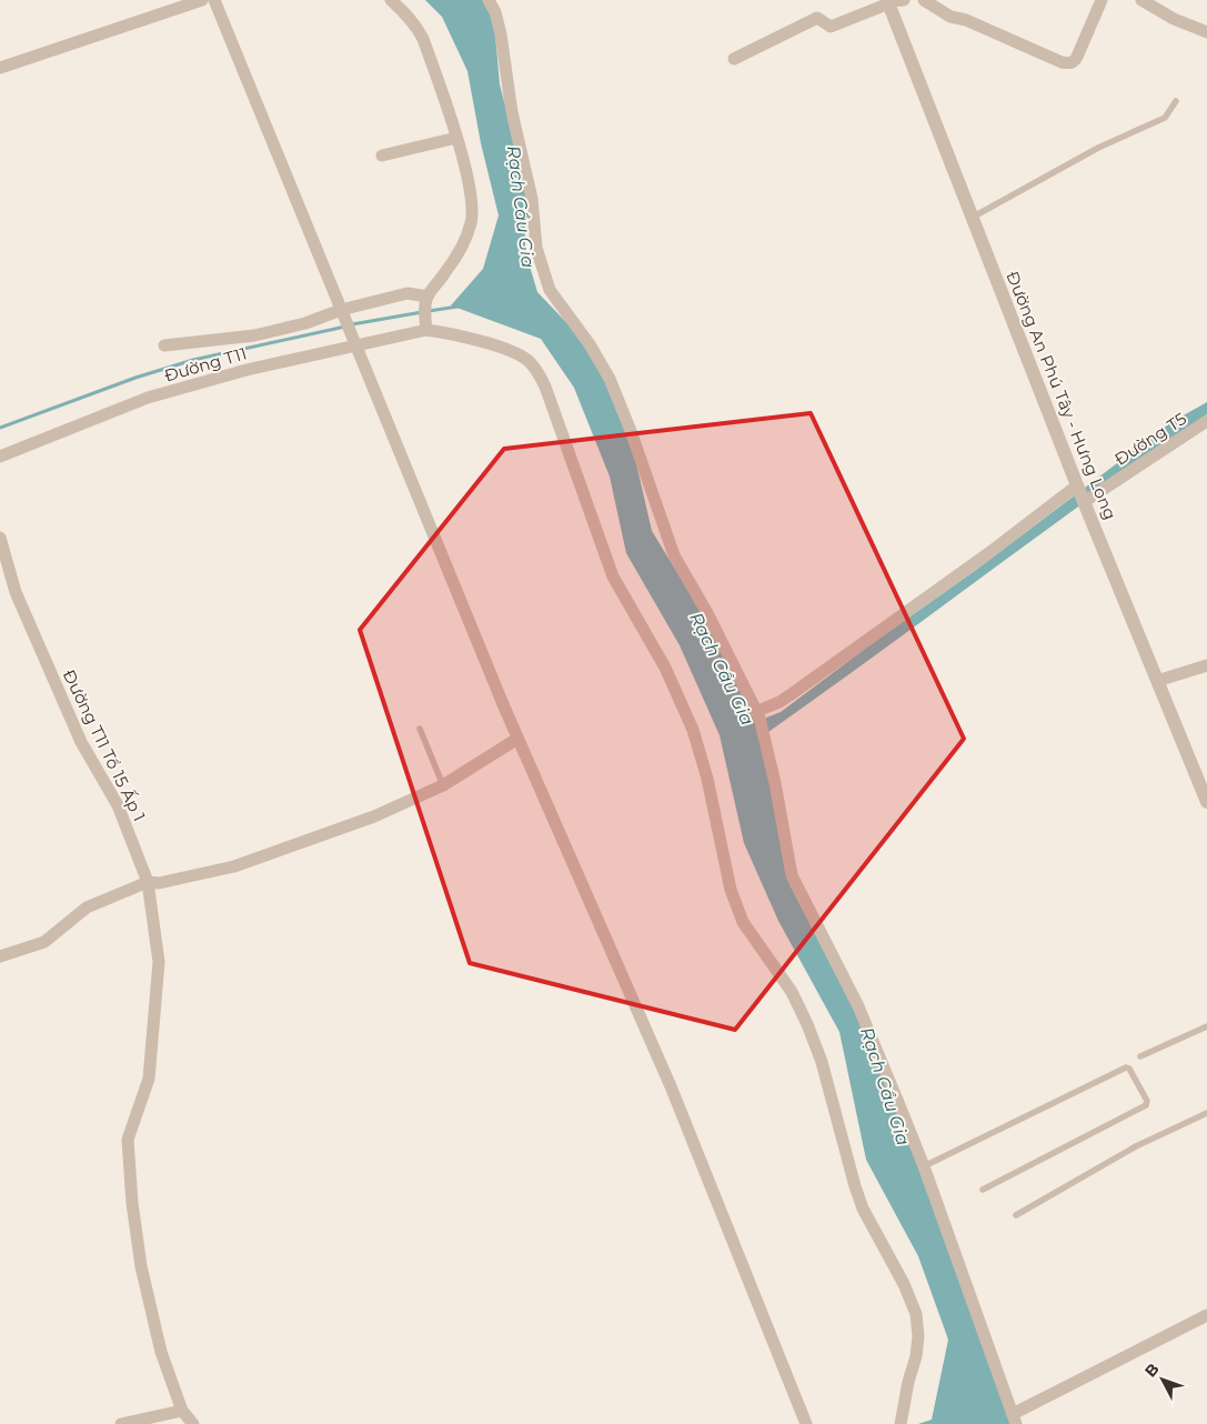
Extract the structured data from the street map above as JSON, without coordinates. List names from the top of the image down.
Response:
{
  "streets": {
    "street": [
      "Đường T11",
      "Đường An Phú Tây - Hưng Long",
      "Đường T5",
      "Đường T11 Tổ 15 Ấp 1"
    ]
  },
  "crossings": [
    ["Đường An Phú Tây - Hưng Long", "Đường T5"]
  ],
  "water": ["Rạch Cầu Gia"],
  "north": "top left"
}
